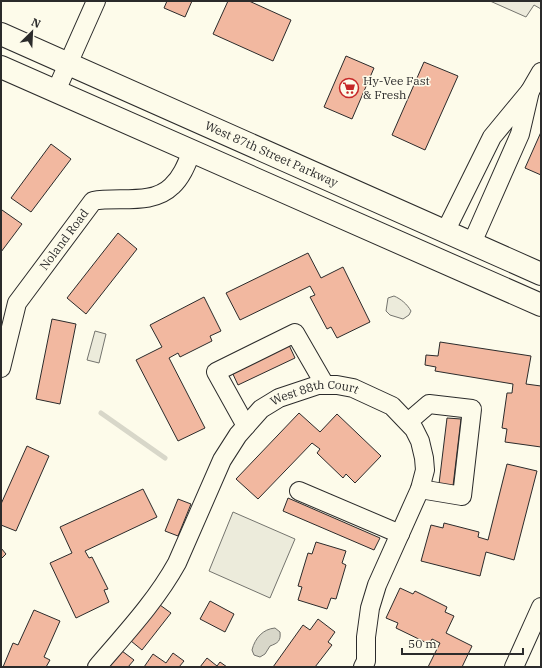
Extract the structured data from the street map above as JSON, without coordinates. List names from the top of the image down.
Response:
{
  "streets": {
    "main road": ["West 87th Street Parkway"],
    "street": ["Noland Road", "West 88th Court"]
  },
  "places": {
    "supermarket": ["Hy-Vee Fast & Fresh"]
  },
  "scale_bar": "50 m",
  "north": "top right"
}
